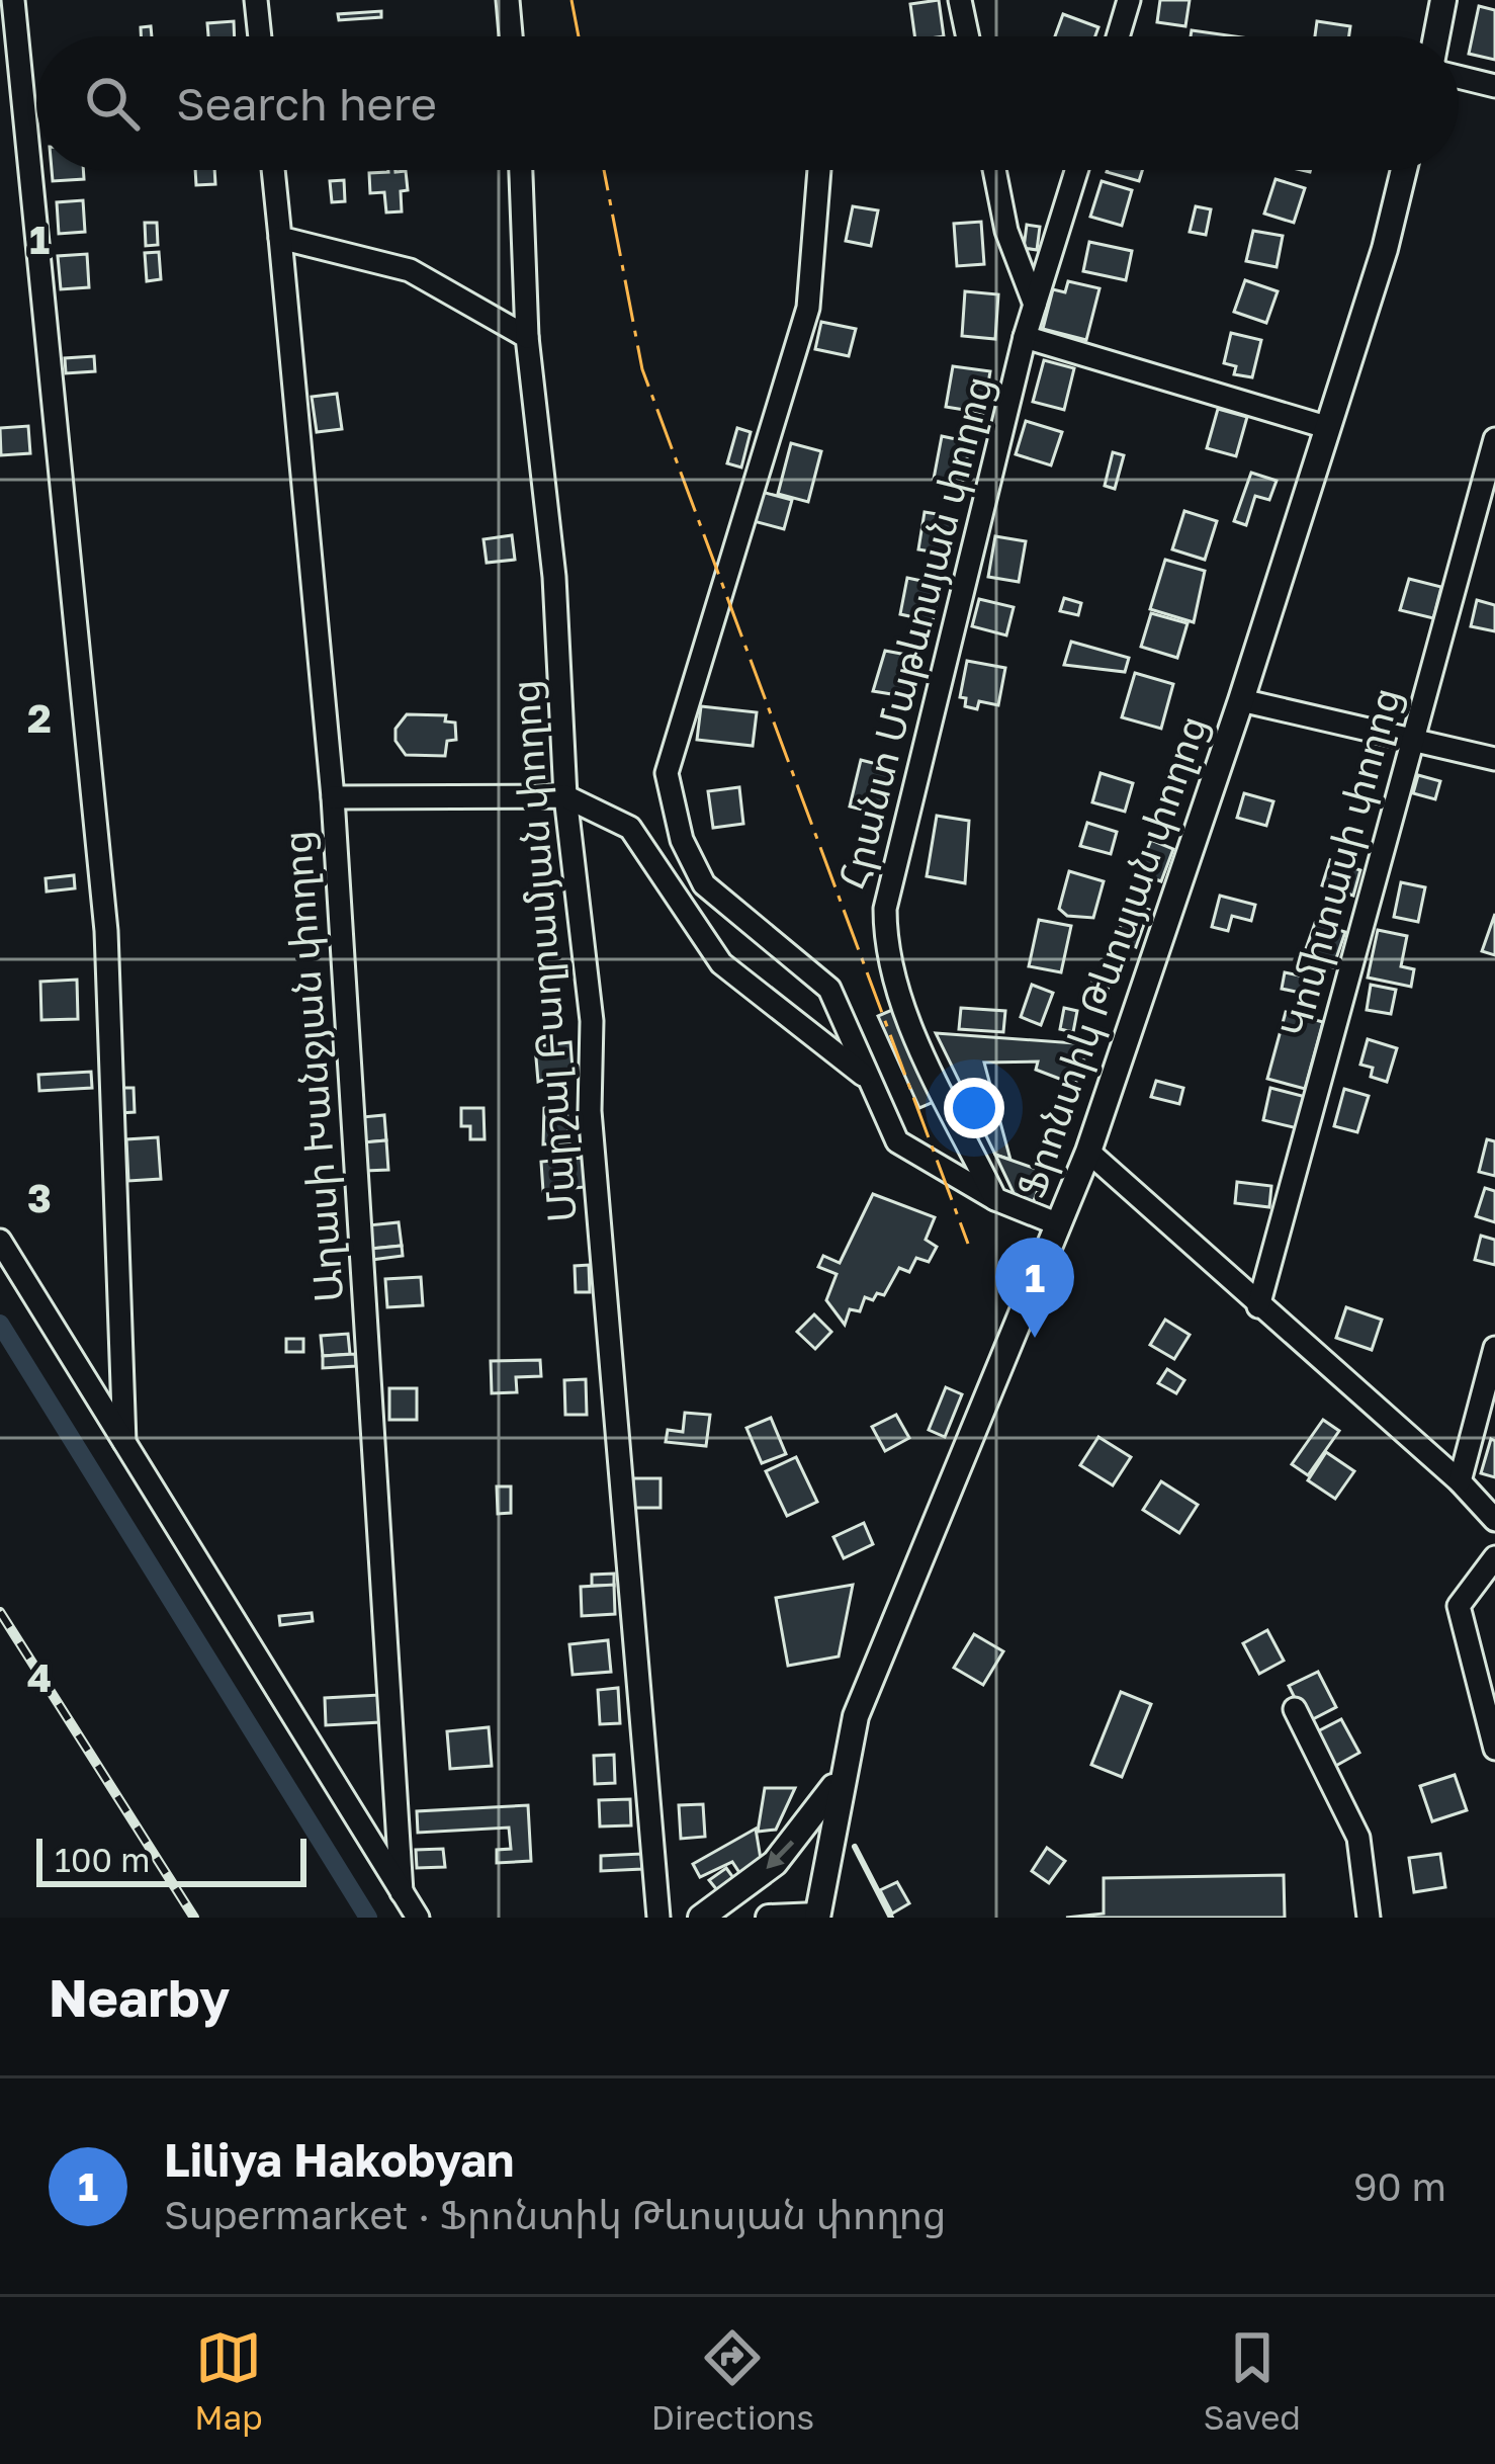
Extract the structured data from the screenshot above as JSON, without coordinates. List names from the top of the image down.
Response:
{
  "streets": {
    "main road": ["Ֆրոնտիկ Թևոսյան փողոց"],
    "street": [
      "Հրանտ Մաթևոսյան փողոց",
      "Կոմիտասի փողոց",
      "Մարշալ Բաղրամյան փողոց",
      "Աղասի Խանջյան փողոց"
    ]
  },
  "scale_bar": "100 m",
  "page": {
    "search": "Search here",
    "pins": "1",
    "scale": "100 m",
    "heading": "Nearby",
    "list": [
      {
        "mark": "1",
        "name": "Liliya Hakobyan",
        "note": "Supermarket · Ֆրոնտիկ Թևոսյան փողոց",
        "value": "90 m"
      }
    ],
    "nav": ["Map", "Directions", "Saved"]
  },
  "grid": {
    "rows": [
      "1",
      "2",
      "3",
      "4"
    ]
  }
}
